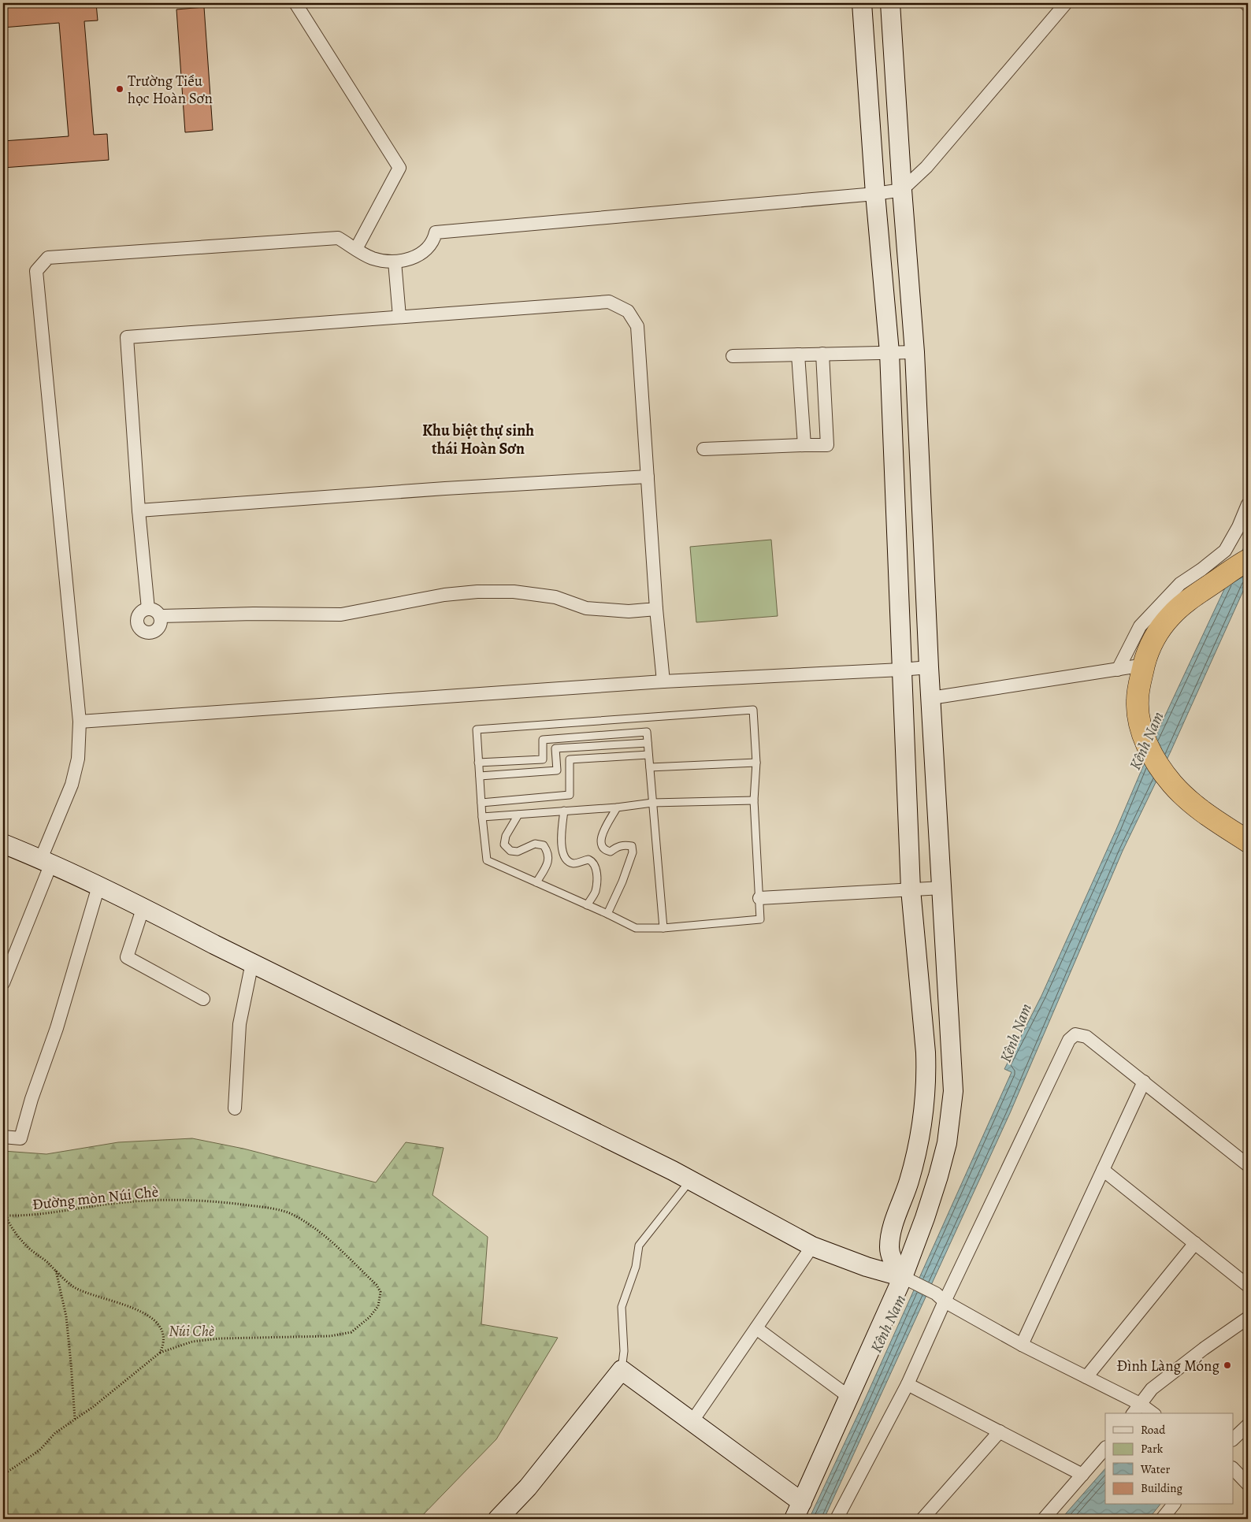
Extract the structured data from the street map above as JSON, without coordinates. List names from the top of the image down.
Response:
{
  "streets": {
    "path": ["Đường mòn Núi Chè"]
  },
  "districts": ["Khu biệt thự sinh thái Hoàn Sơn"],
  "water": ["Kênh Nam"],
  "parks": ["Núi Chè"],
  "places": ["Trường Tiểu học Hoàn Sơn", "Đình Làng Móng"],
  "legend": [
    "Road",
    "Park",
    "Water",
    "Building"
  ]
}
